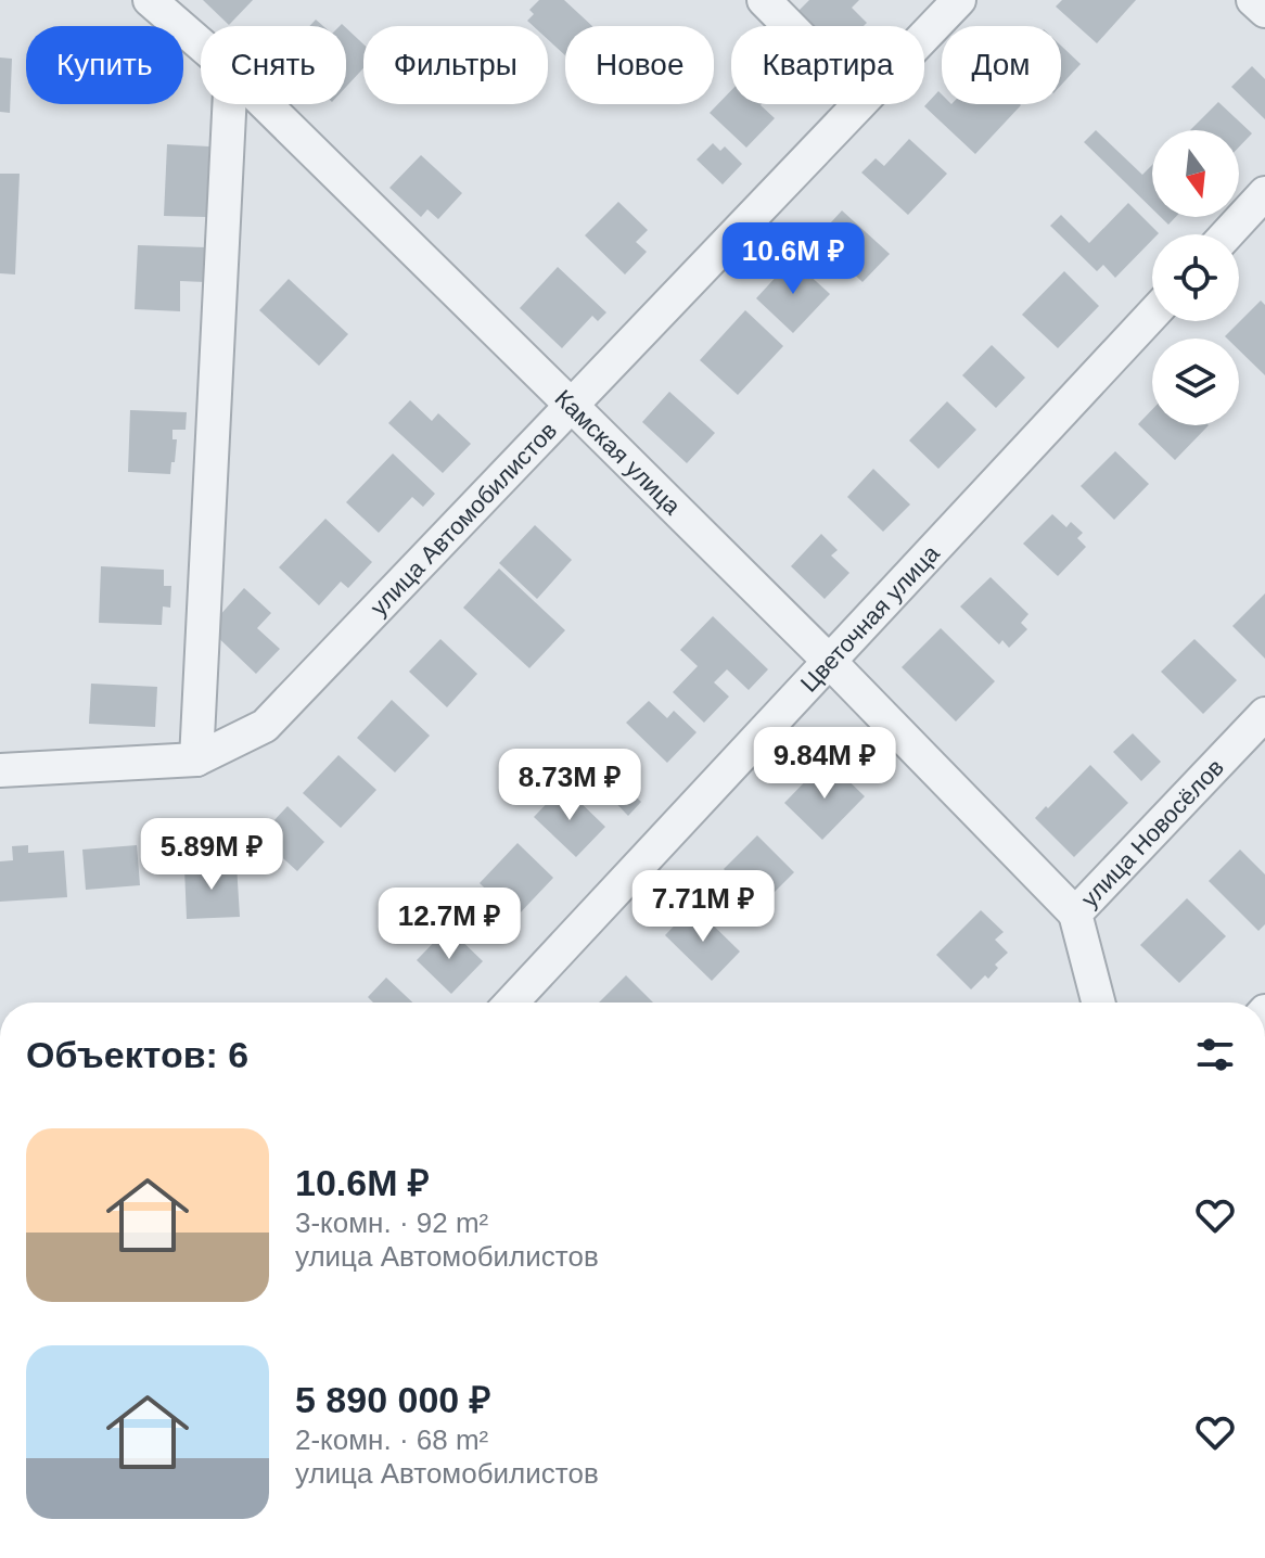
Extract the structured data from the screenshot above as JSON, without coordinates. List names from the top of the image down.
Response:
{
  "streets": {
    "street": [
      "Камская улица",
      "улица Автомобилистов",
      "Цветочная улица",
      "улица Новосёлов"
    ]
  },
  "crossings": [
    ["Камская улица", "улица Автомобилистов"],
    ["Камская улица", "Цветочная улица"],
    ["Камская улица", "улица Новосёлов"]
  ],
  "north": "bottom",
  "page": {
    "chip": [
      "Купить",
      "Снять",
      "Фильтры",
      "Новое",
      "Квартира",
      "Дом"
    ],
    "price": [
      "10.6M ₽",
      "9.84M ₽",
      "8.73M ₽",
      "5.89M ₽",
      "7.71M ₽",
      "12.7M ₽"
    ],
    "heading": "Объектов: 6",
    "list": [
      {
        "name": "10.6M ₽",
        "note": "3-комн. · 92 m² · улица Автомобилистов"
      },
      {
        "name": "5 890 000 ₽",
        "note": "2-комн. · 68 m² · улица Автомобилистов"
      }
    ]
  }
}
